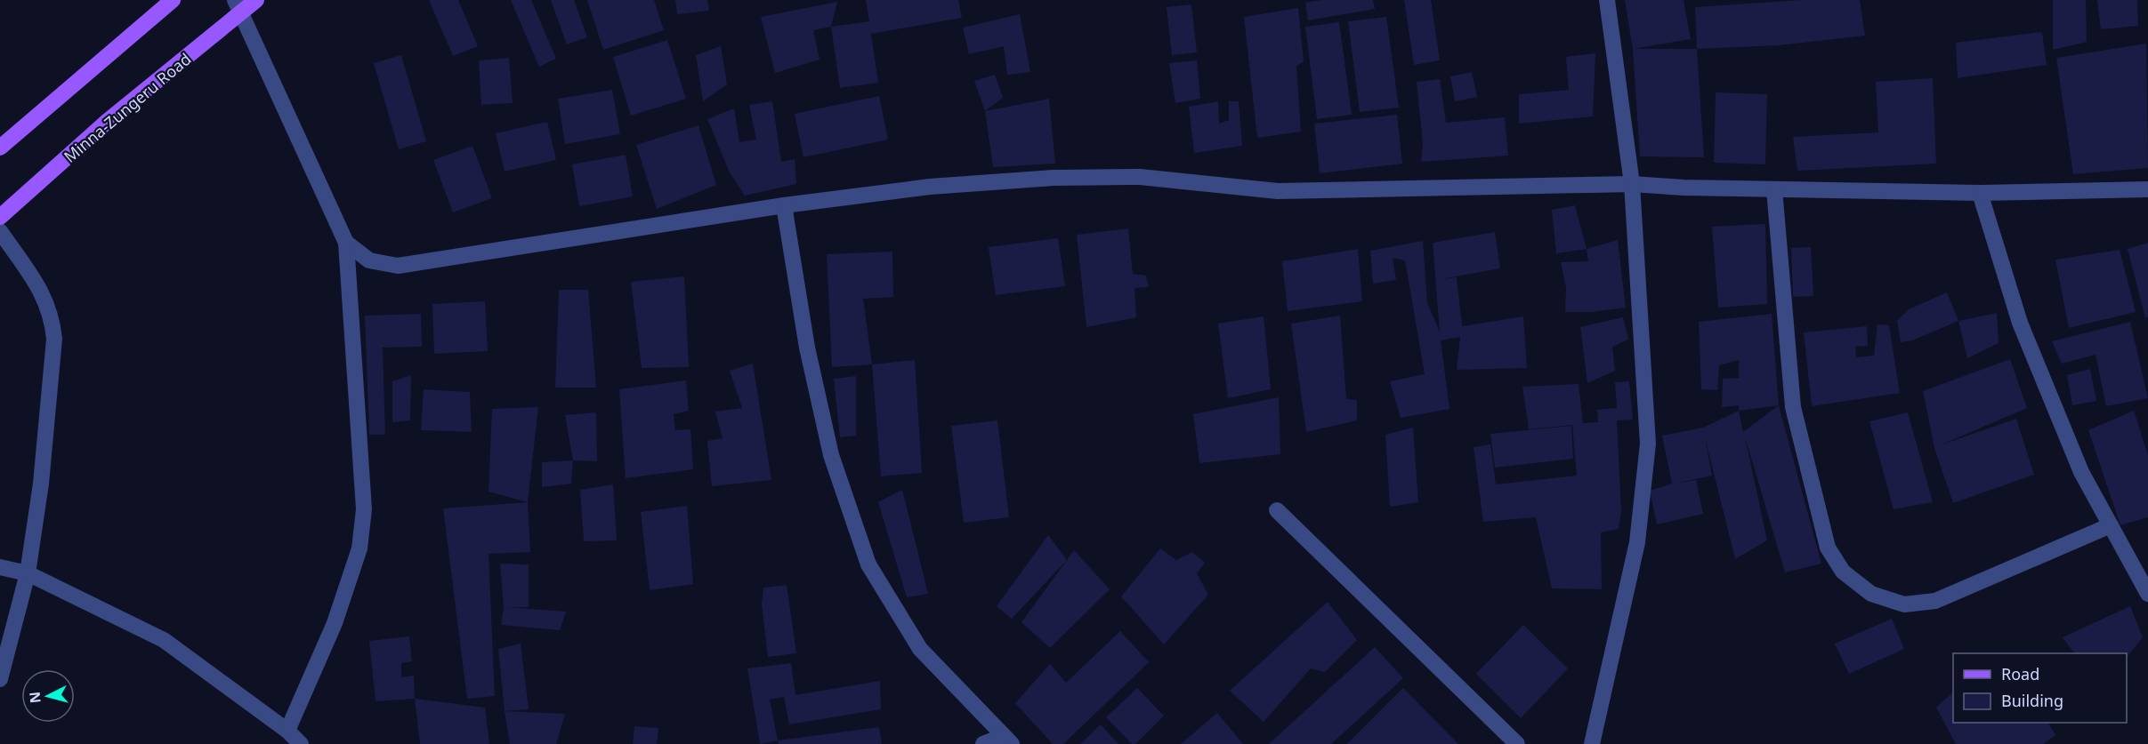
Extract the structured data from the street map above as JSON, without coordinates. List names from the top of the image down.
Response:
{
  "streets": {
    "main road": ["Minna-Zungeru Road"]
  },
  "legend": ["Road", "Building"],
  "north": "left"
}
